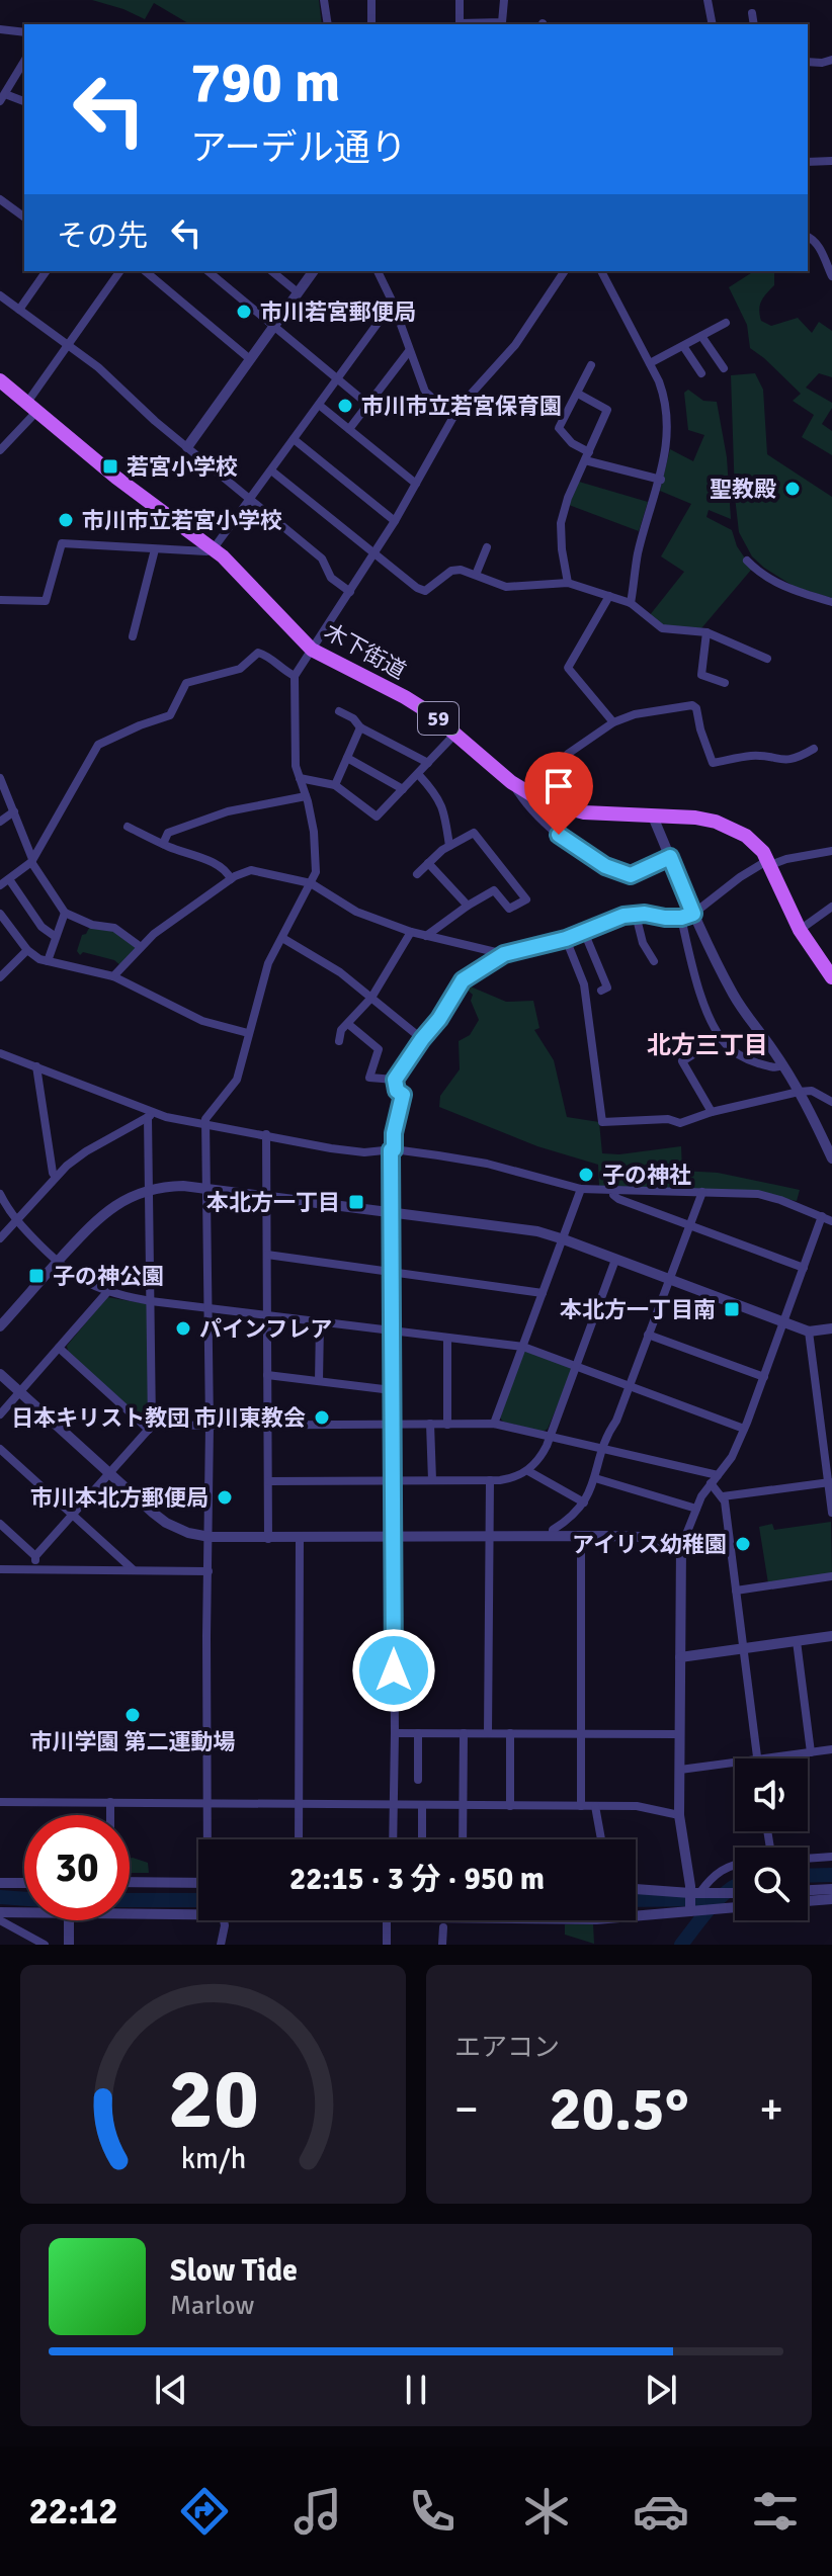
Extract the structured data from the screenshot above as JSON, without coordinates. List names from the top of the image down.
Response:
{
  "streets": {
    "main road": ["木下街道", "59"]
  },
  "districts": ["北方三丁目"],
  "places": {
    "other": [
      "市川若宮郵便局",
      "市川市立若宮保育園",
      "聖教殿",
      "市川市立若宮小学校",
      "子の神社",
      "パインフレア",
      "日本キリスト教団 市川東教会",
      "市川本北方郵便局",
      "アイリス幼稚園",
      "市川学園 第二運動場"
    ],
    "transit": [
      "若宮小学校",
      "本北方一丁目",
      "子の神公園",
      "本北方一丁目南"
    ]
  },
  "page": {
    "turn": ["790 m", "アーデル通り"],
    "then": "その先",
    "limit": "30",
    "trip": "22:15 · 3 分 · 950 m",
    "tile": "エアコン",
    "heat": ["−", "20.5°", "+"],
    "song": ["Slow Tide", "Marlow"],
    "tabs": "22:12",
    "gauge": ["20", "km/h"]
  }
}
